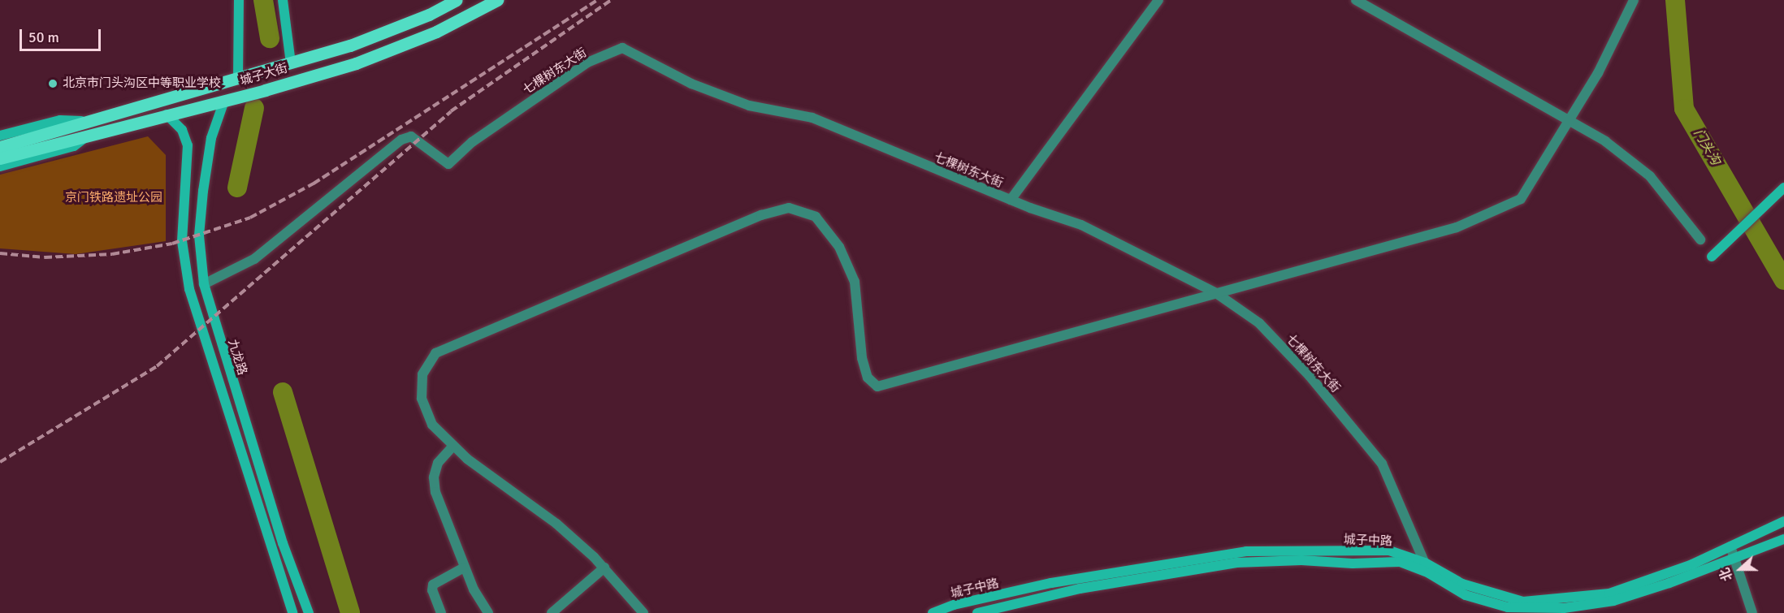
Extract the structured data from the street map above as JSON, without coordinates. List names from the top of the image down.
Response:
{
  "streets": {
    "main road": ["城子大街"],
    "street": ["七棵树东大街", "九龙路", "城子中路"]
  },
  "crossings": [
    ["七棵树东大街", "九龙路"],
    ["七棵树东大街", "城子中路"],
    ["城子大街", "九龙路"]
  ],
  "water": ["门头沟"],
  "parks": ["京门铁路遗址公园"],
  "places": ["北京市门头沟区中等职业学校"],
  "scale_bar": "50 m",
  "north": "left"
}
